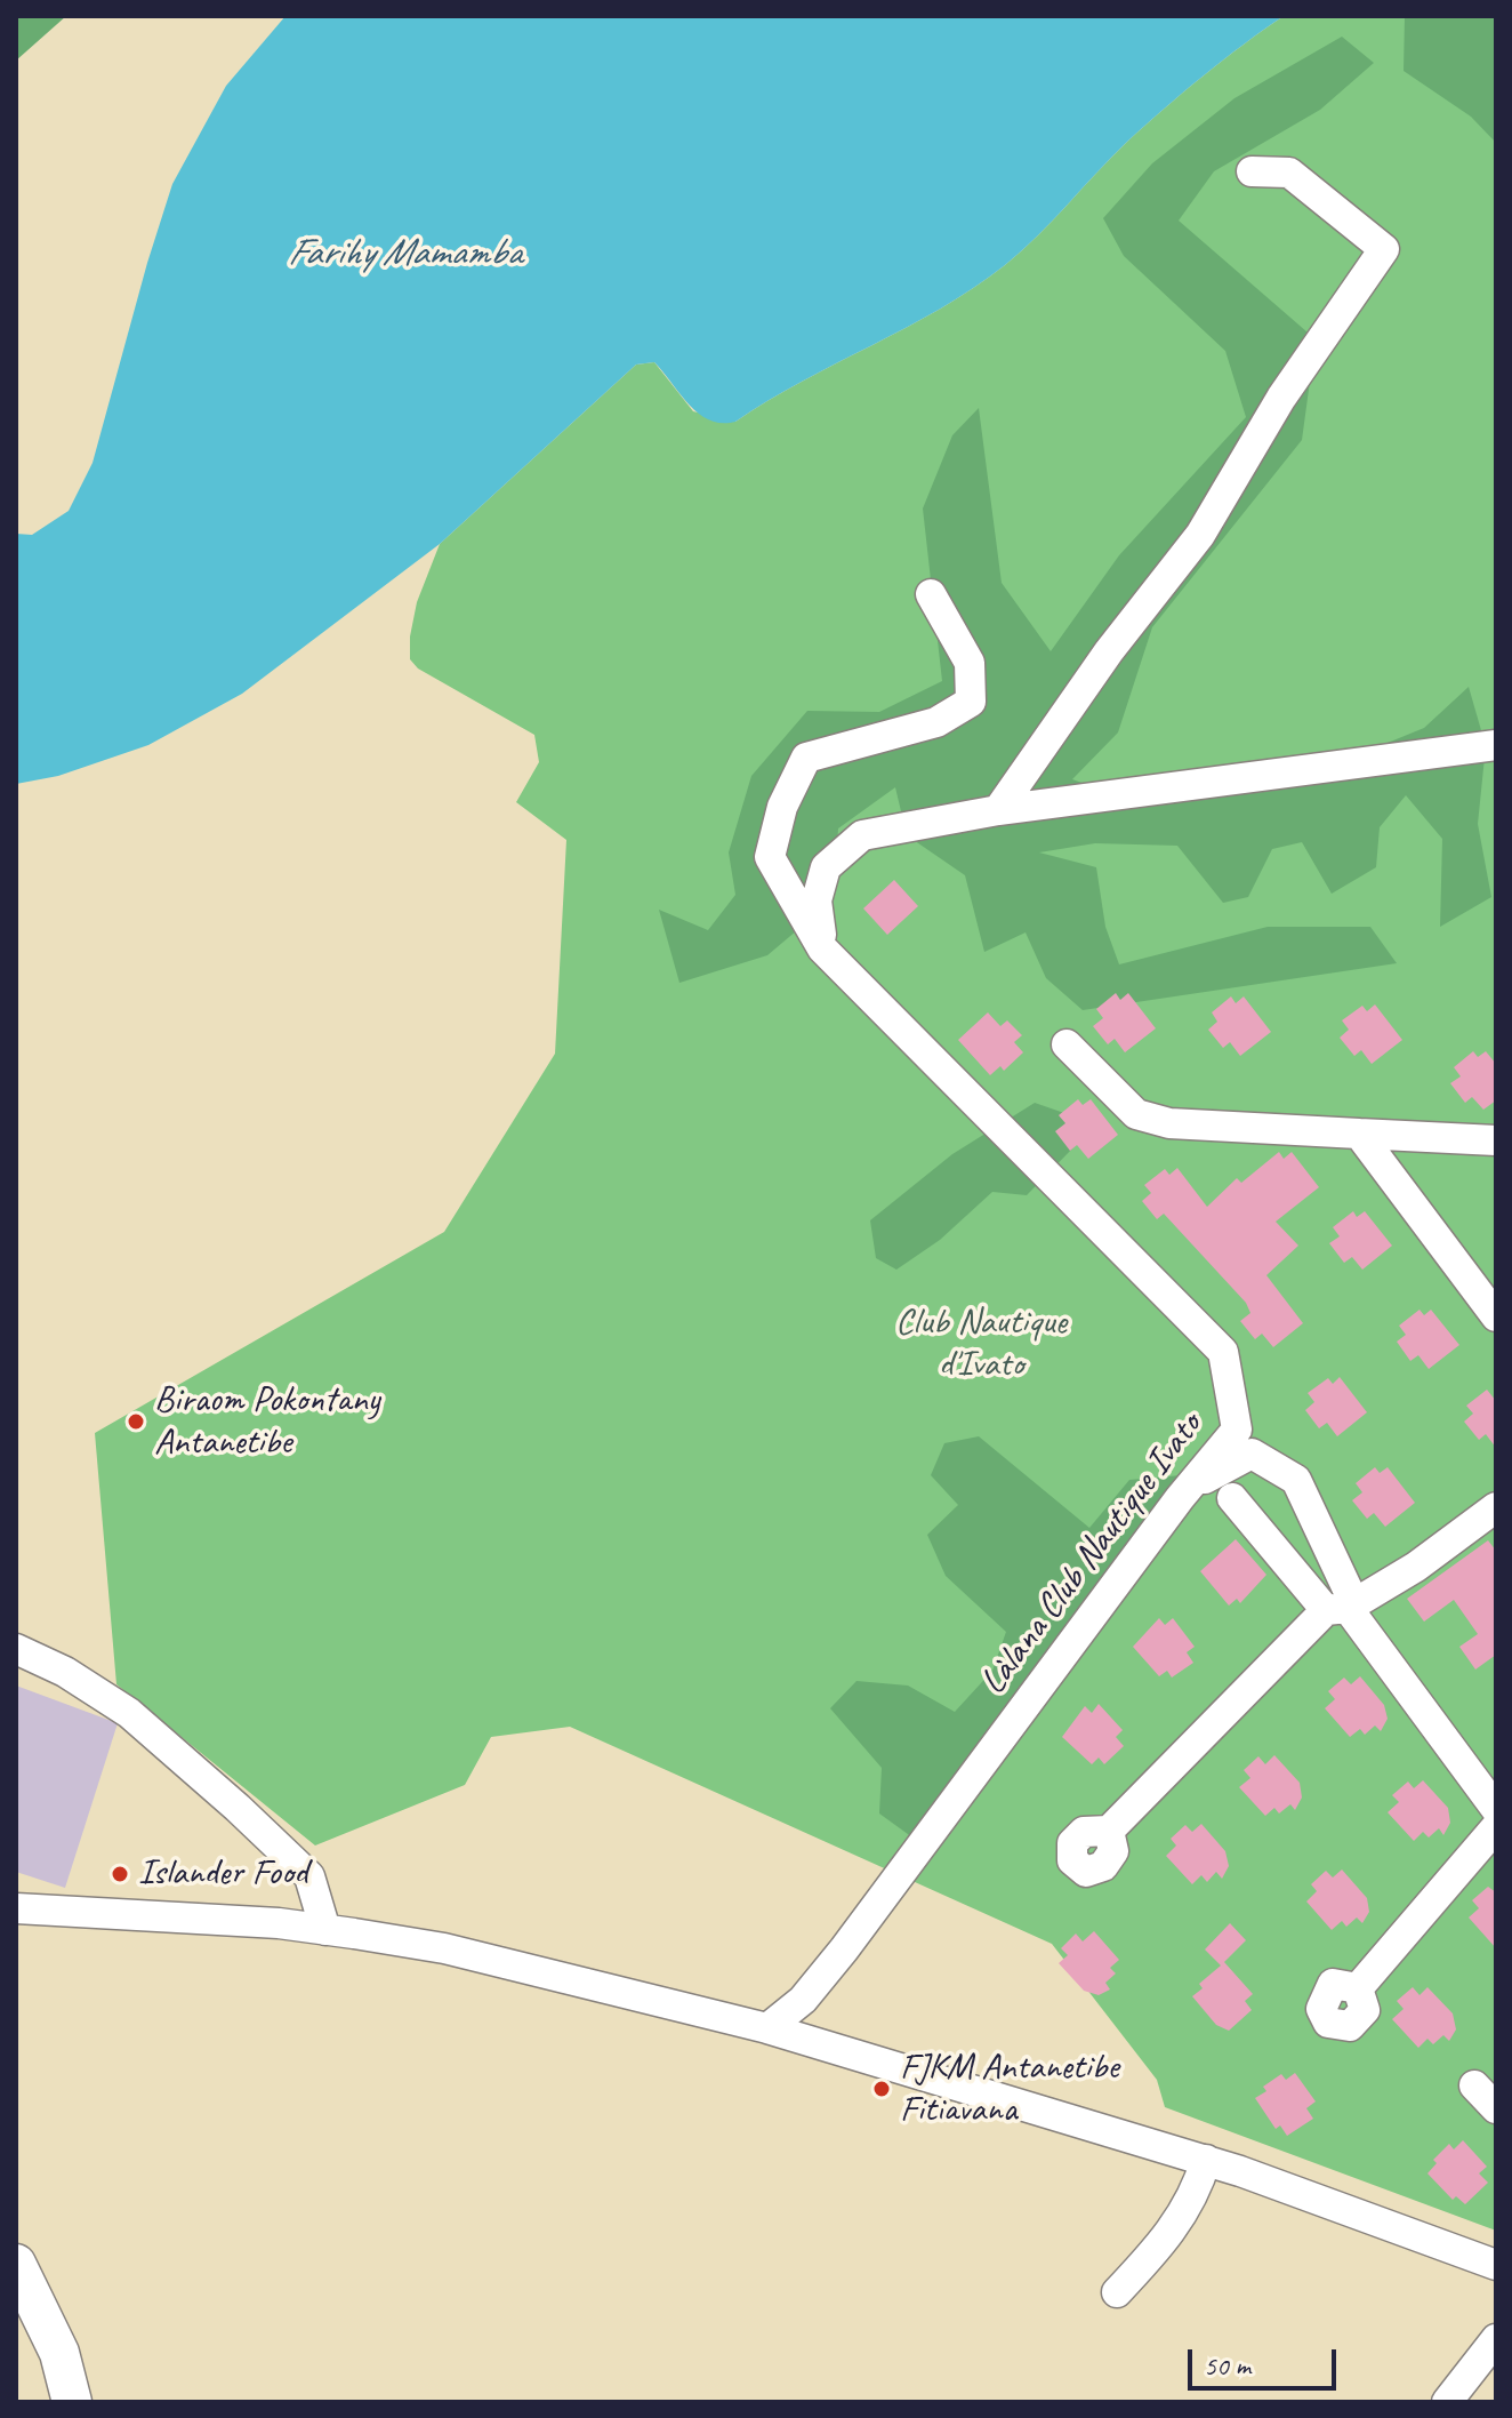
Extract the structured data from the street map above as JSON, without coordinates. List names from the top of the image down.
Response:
{
  "streets": {
    "street": ["Làlana Club Nautique Ivato"]
  },
  "water": ["Farihy Mamamba"],
  "parks": ["Club Nautique d'Ivato"],
  "places": ["Biraom Pokontany Antanetibe", "Islander Food", "FJKM Antanetibe Fitiavana"],
  "scale_bar": "50 m"
}
